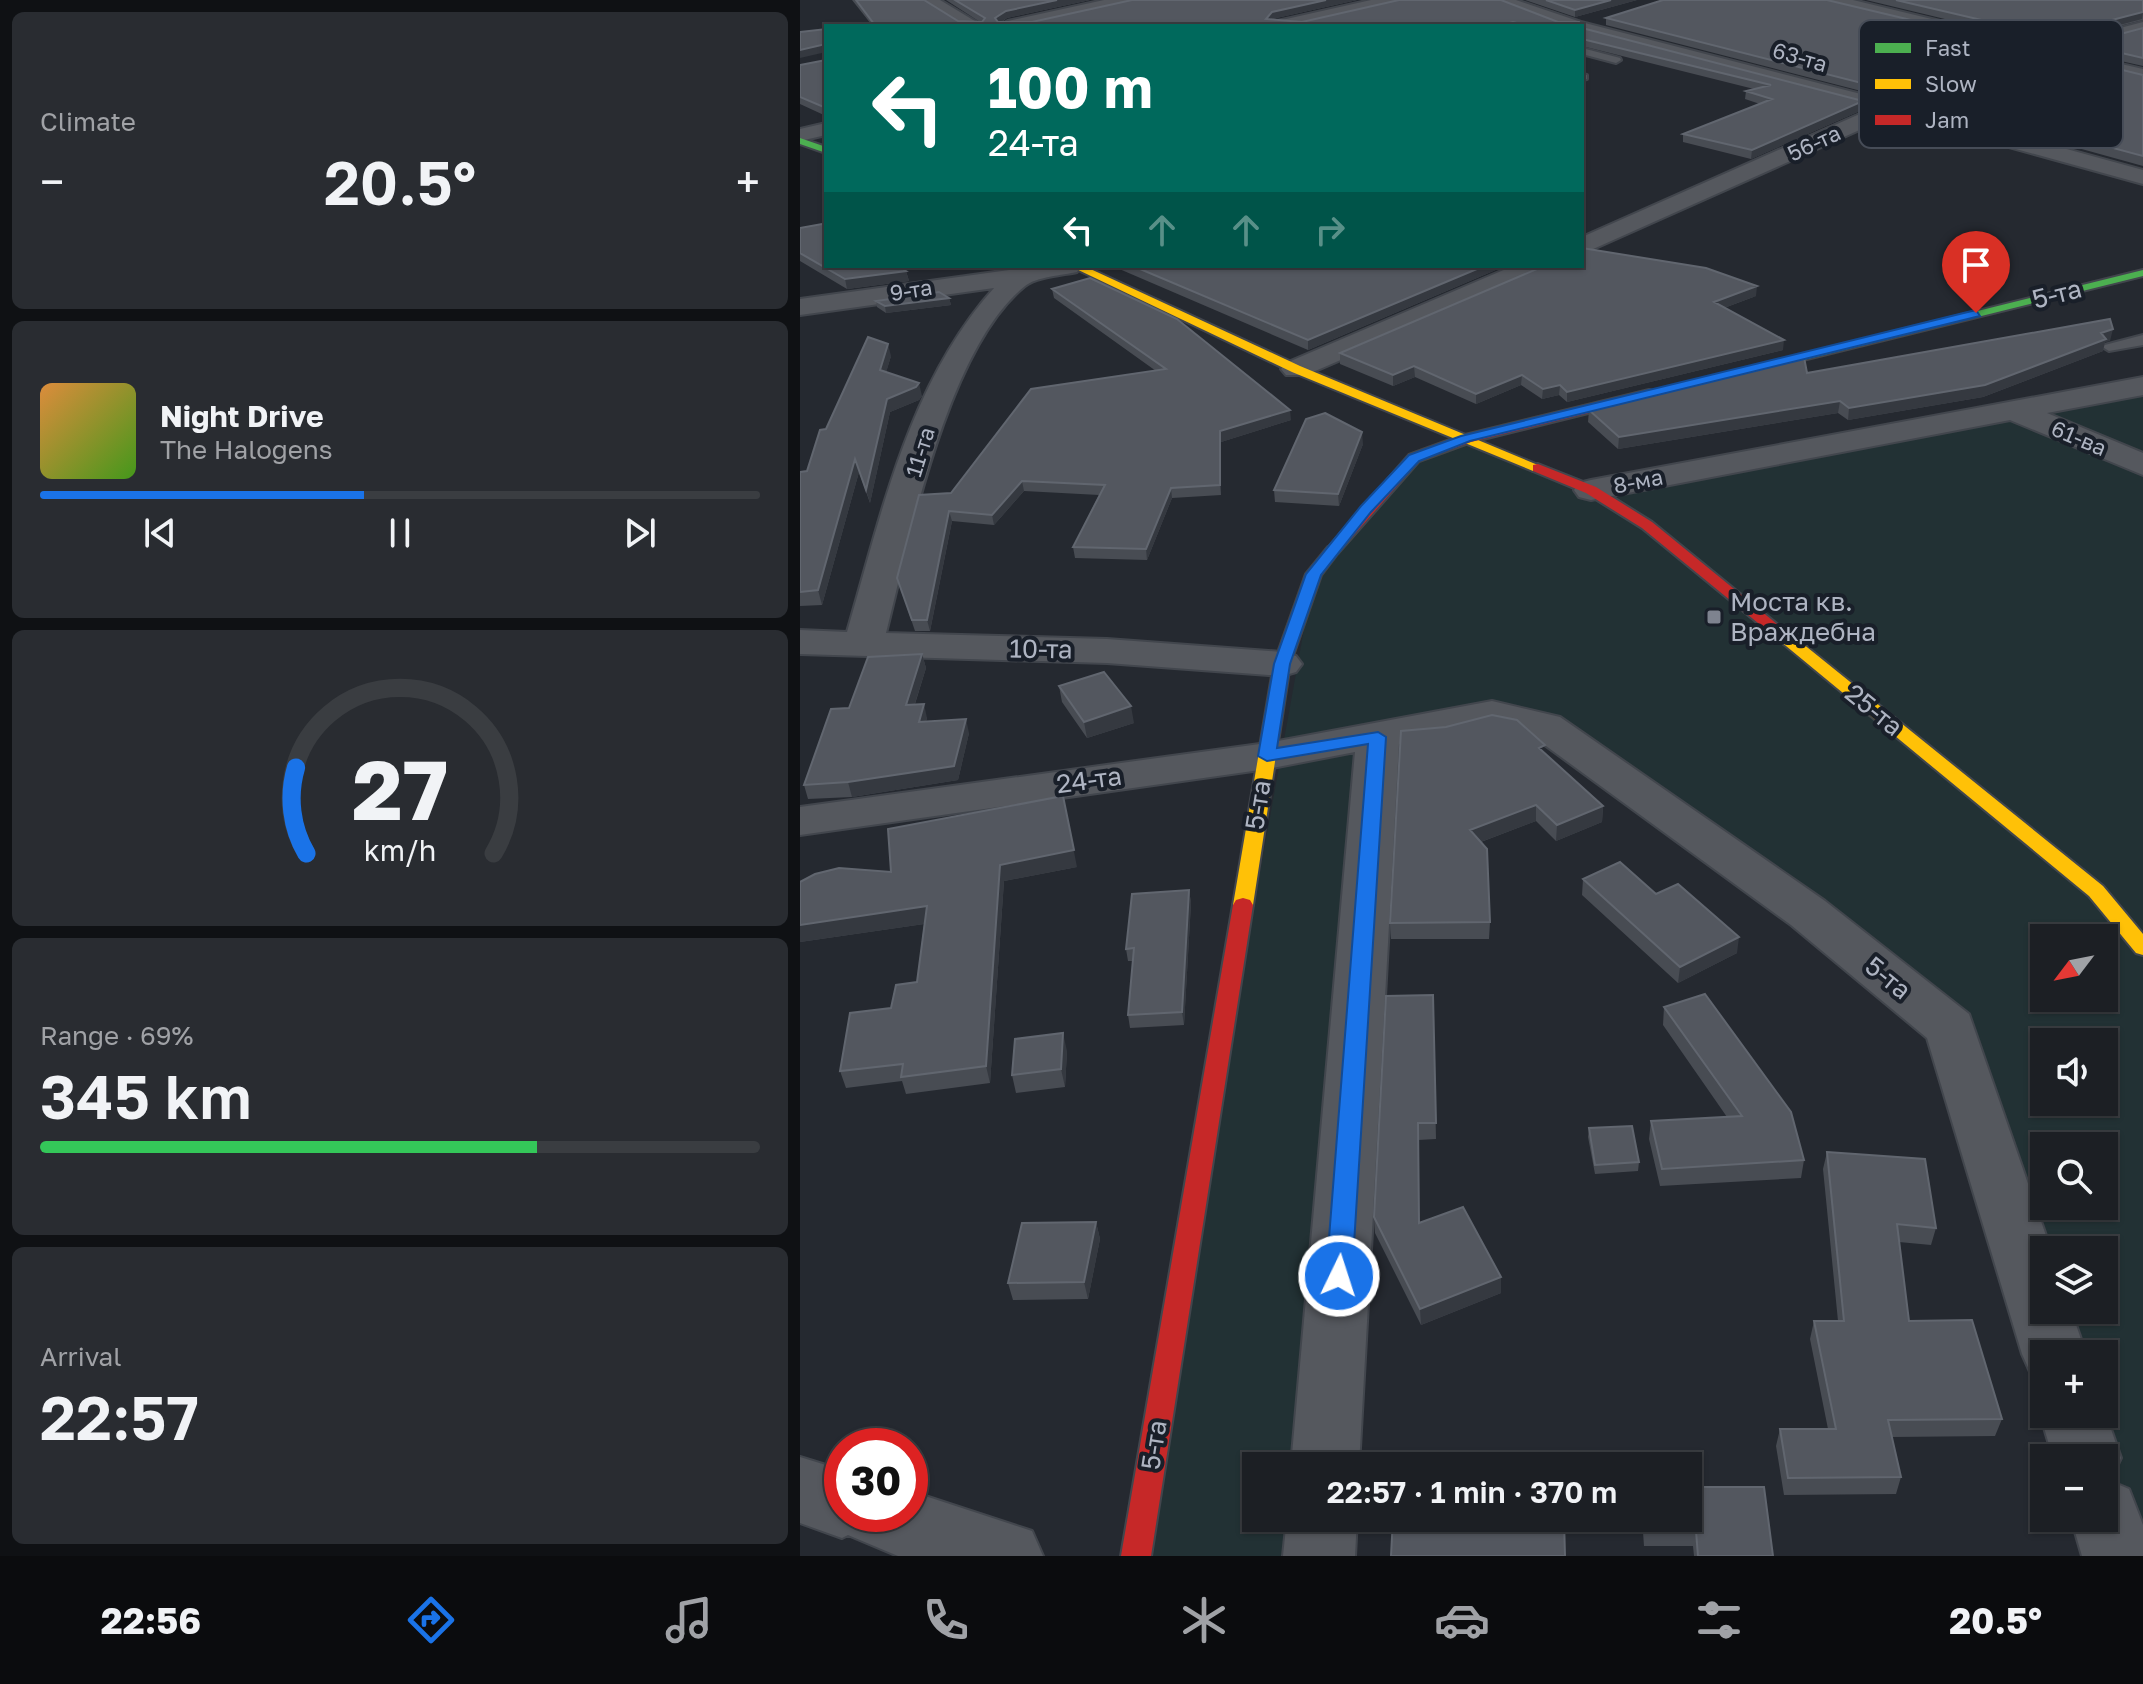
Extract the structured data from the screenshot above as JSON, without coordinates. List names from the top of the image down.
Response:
{
  "streets": {
    "street": [
      "63-та",
      "56-та",
      "9-та",
      "5-та",
      "61-ва",
      "11-та",
      "8-ма",
      "10-та",
      "25-та",
      "24-та"
    ]
  },
  "crossings": [
    ["9-та", "11-та"],
    ["5-та", "8-ма"],
    ["5-та", "10-та"],
    ["5-та", "24-та"],
    ["61-ва", "8-ма"],
    ["11-та", "10-та"],
    ["8-ма", "25-та"]
  ],
  "places": {
    "transit": ["Моста кв. Враждебна"]
  },
  "legend": ["Fast", "Slow", "Jam"],
  "north": "bottom left",
  "page": {
    "tile": [
      "Climate",
      ["Range · 69%", "345 km"],
      ["Arrival", "22:57"]
    ],
    "turn": ["100 m", "24-та"],
    "heat": ["−", "20.5°", "+"],
    "song": ["Night Drive", "The Halogens"],
    "map_buttons": ["+", "−"],
    "limit": "30",
    "trip": "22:57 · 1 min · 370 m",
    "tabs": ["22:56", "20.5°"],
    "gauge": ["27", "km/h"]
  }
}
